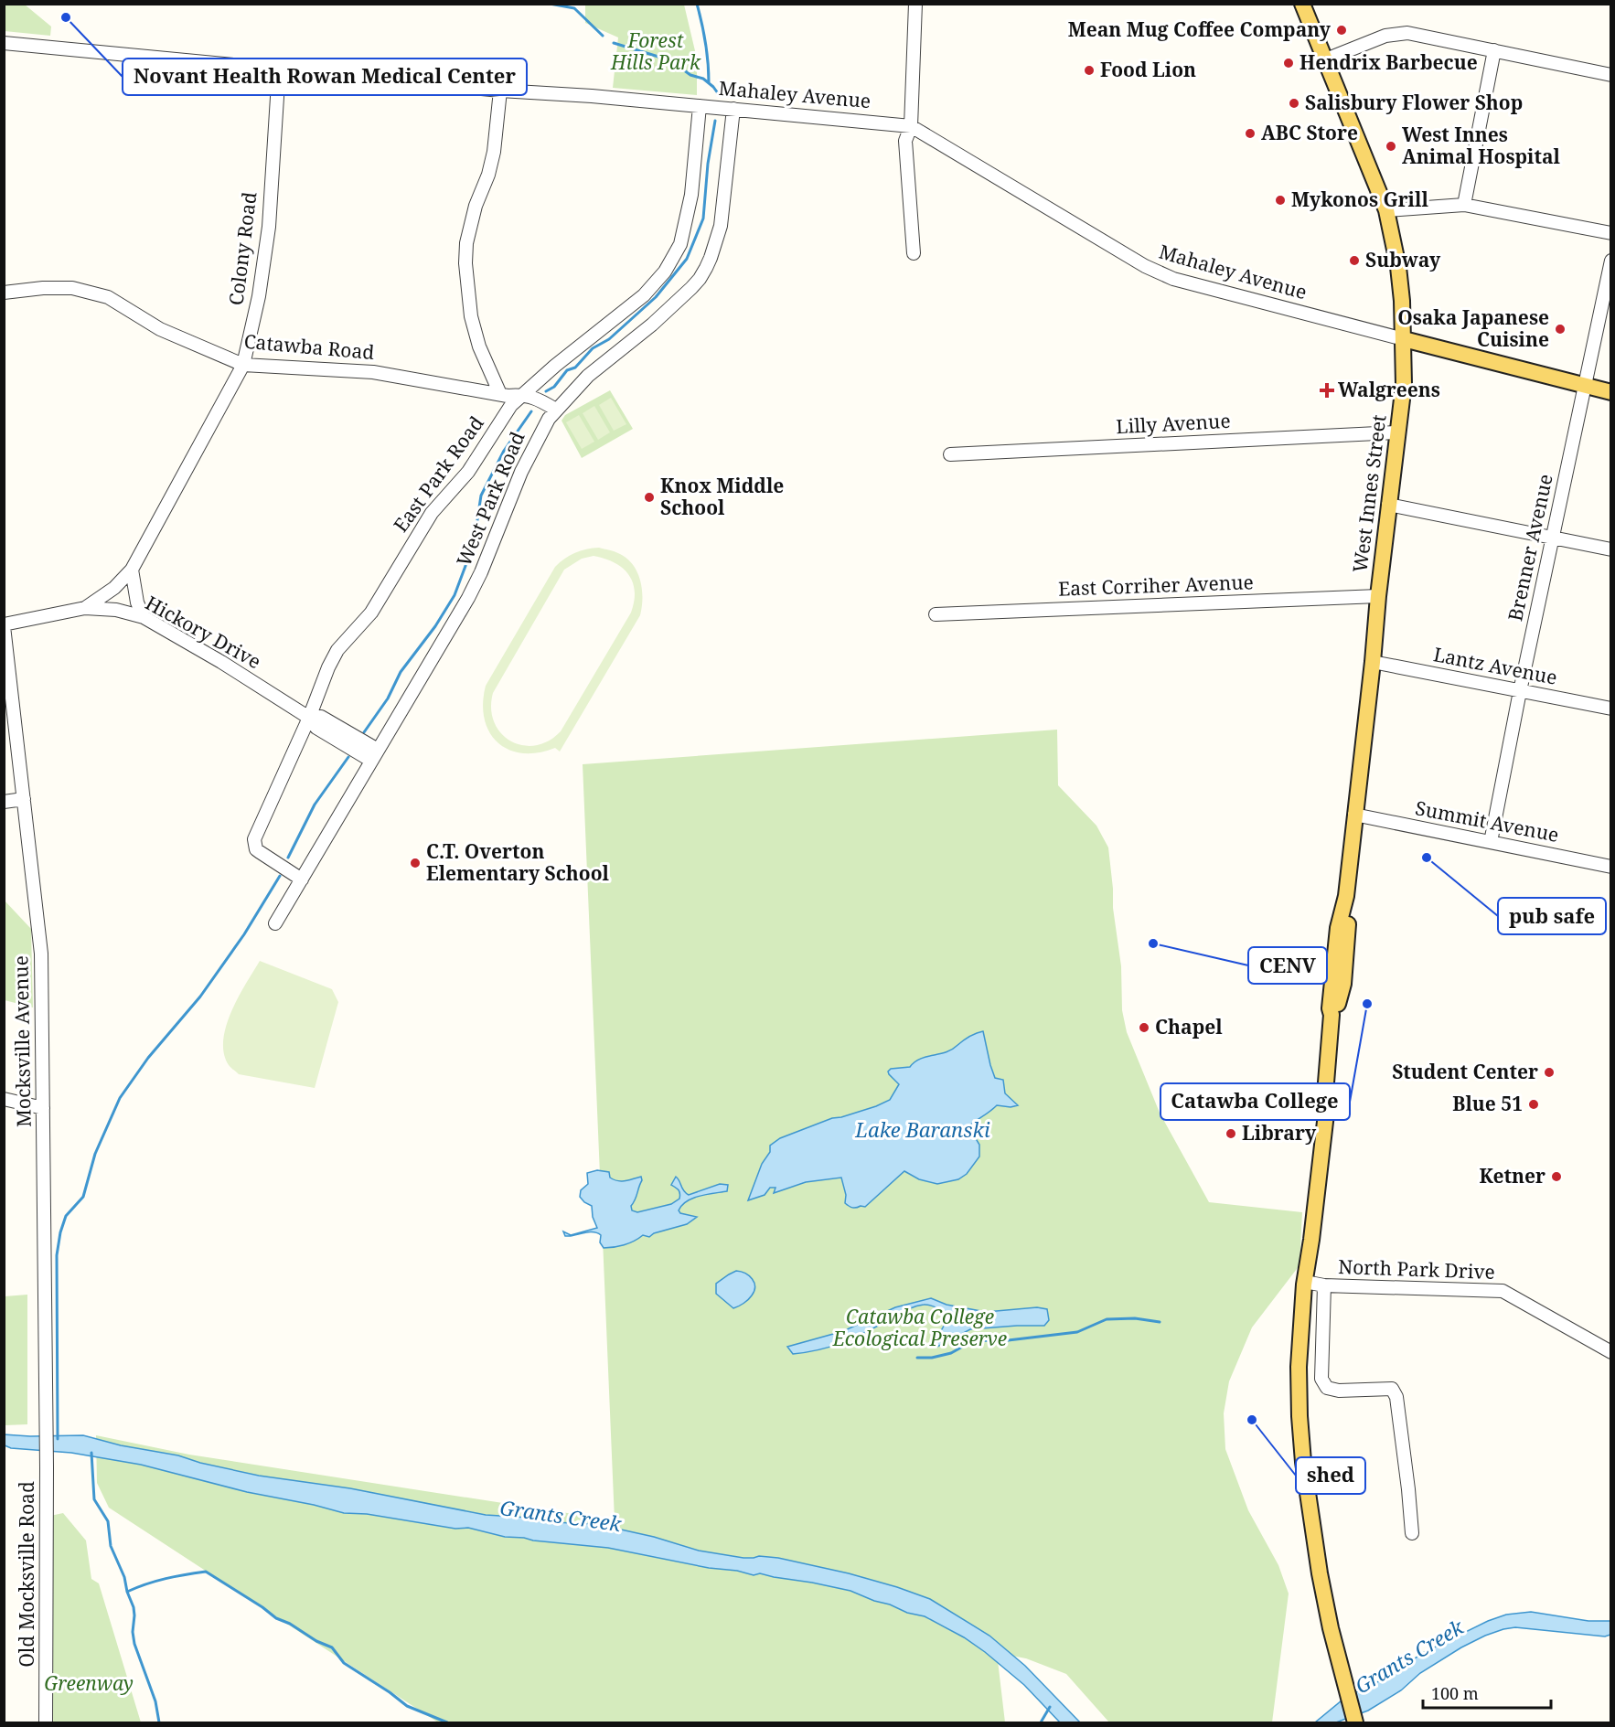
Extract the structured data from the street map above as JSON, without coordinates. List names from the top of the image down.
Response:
{
  "streets": {
    "main road": ["West Innes Street"],
    "street": [
      "Mahaley Avenue",
      "Colony Road",
      "Catawba Road",
      "Lilly Avenue",
      "East Park Road",
      "West Park Road",
      "Brenner Avenue",
      "East Corriher Avenue",
      "Hickory Drive",
      "Lantz Avenue",
      "Summit Avenue",
      "Mocksville Avenue",
      "North Park Drive",
      "Old Mocksville Road"
    ]
  },
  "crossings": [
    ["Mahaley Avenue", "Colony Road"],
    ["Mahaley Avenue", "East Park Road"],
    ["Mahaley Avenue", "West Innes Street"],
    ["Mahaley Avenue", "West Park Road"],
    ["Colony Road", "Catawba Road"],
    ["Colony Road", "Hickory Drive"],
    ["Catawba Road", "East Park Road"],
    ["Catawba Road", "West Park Road"],
    ["Lilly Avenue", "West Innes Street"],
    ["East Park Road", "West Park Road"],
    ["East Park Road", "Hickory Drive"],
    ["West Innes Street", "East Corriher Avenue"],
    ["West Innes Street", "Lantz Avenue"],
    ["West Innes Street", "Summit Avenue"],
    ["West Innes Street", "North Park Drive"],
    ["West Park Road", "Hickory Drive"],
    ["Brenner Avenue", "Lantz Avenue"],
    ["Brenner Avenue", "Summit Avenue"],
    ["Hickory Drive", "Mocksville Avenue"],
    ["Mocksville Avenue", "Old Mocksville Road"]
  ],
  "water": ["Lake Baranski", "Grants Creek"],
  "parks": ["Forest Hills Park", "Catawba College Ecological Preserve", "Greenway"],
  "places": {
    "other": [
      "Novant Health Rowan Medical Center",
      "Mean Mug Coffee Company",
      "Hendrix Barbecue",
      "Food Lion",
      "Salisbury Flower Shop",
      "ABC Store",
      "West Innes Animal Hospital",
      "Mykonos Grill",
      "Subway",
      "Osaka Japanese Cuisine",
      "Knox Middle School",
      "pub safe",
      "C.T. Overton Elementary School",
      "CENV",
      "Catawba College",
      "Chapel",
      "Student Center",
      "Blue 51",
      "Library",
      "Ketner",
      "shed"
    ],
    "health": ["Walgreens"]
  },
  "scale_bar": "100 m"
}
